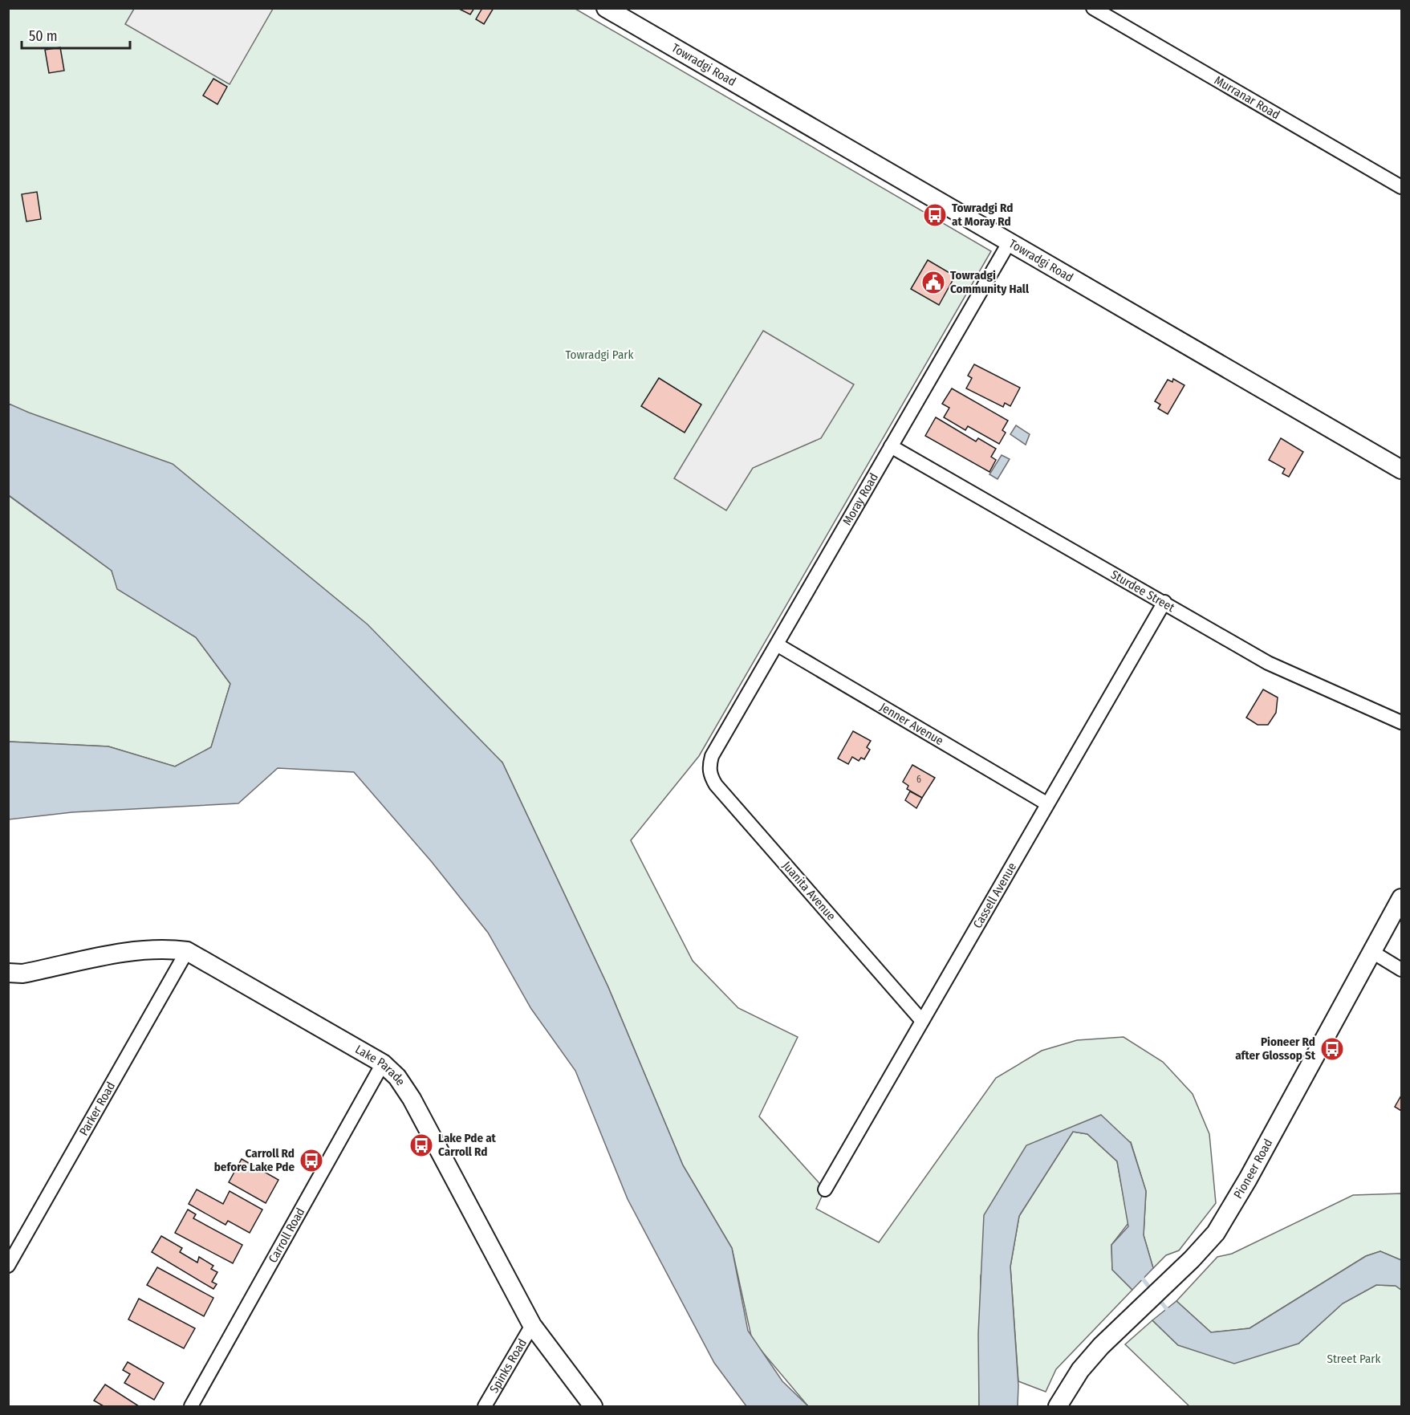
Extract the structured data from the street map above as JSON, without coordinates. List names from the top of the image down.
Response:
{
  "streets": {
    "main road": ["Towradgi Road", "Lake Parade", "Pioneer Road"],
    "street": [
      "Murranar Road",
      "Moray Road",
      "Sturdee Street",
      "Jenner Avenue",
      "Juanita Avenue",
      "Cassell Avenue",
      "Parker Road",
      "Carroll Road",
      "Spinks Road"
    ]
  },
  "crossings": [
    ["Towradgi Road", "Moray Road"],
    ["Moray Road", "Sturdee Street"],
    ["Moray Road", "Jenner Avenue"],
    ["Moray Road", "Juanita Avenue"],
    ["Sturdee Street", "Cassell Avenue"],
    ["Jenner Avenue", "Cassell Avenue"],
    ["Juanita Avenue", "Cassell Avenue"],
    ["Lake Parade", "Parker Road"],
    ["Lake Parade", "Carroll Road"],
    ["Lake Parade", "Spinks Road"]
  ],
  "parks": ["Towradgi Park", "Street Park"],
  "places": {
    "bus stop": [
      "Towradgi Rd at Moray Rd",
      "Pioneer Rd after Glossop St",
      "Lake Pde at Carroll Rd",
      "Carroll Rd before Lake Pde"
    ],
    "public building": ["Towradgi Community Hall"]
  },
  "house_numbers": ["6"],
  "scale_bar": "50 m"
}
